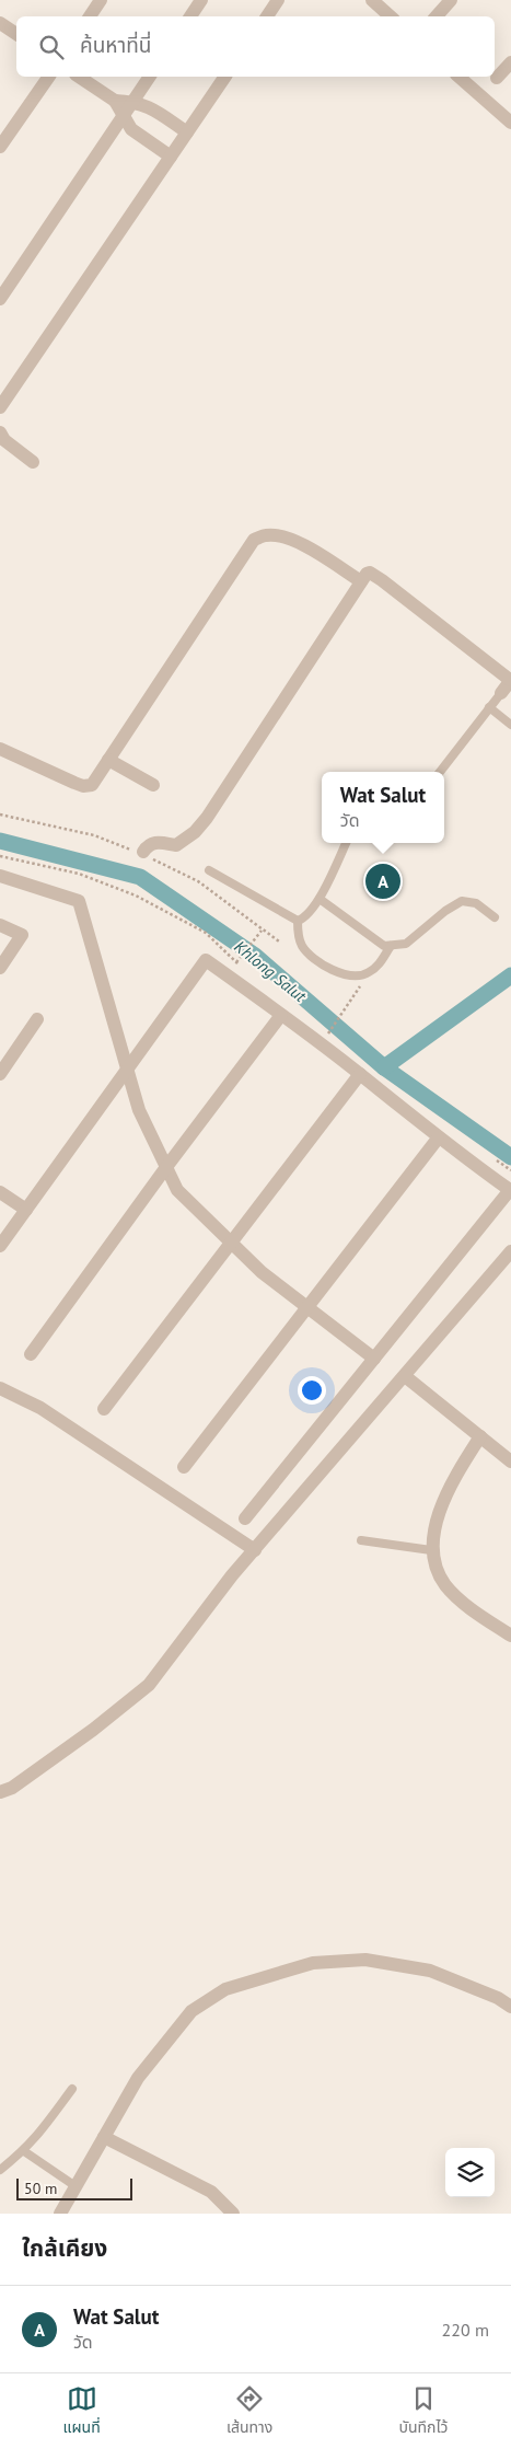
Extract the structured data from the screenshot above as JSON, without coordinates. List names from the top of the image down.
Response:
{
  "water": ["Khlong Salut"],
  "scale_bar": "50 m",
  "page": {
    "search": "ค้นหาที่นี่",
    "popup": ["Wat Salut", "วัด"],
    "pins": "A",
    "scale": "50 m",
    "heading": "ใกล้เคียง",
    "list": [
      {
        "mark": "A",
        "name": "Wat Salut",
        "note": "วัด",
        "value": "220 m"
      }
    ],
    "nav": ["แผนที่", "เส้นทาง", "บันทึกไว้"]
  }
}
